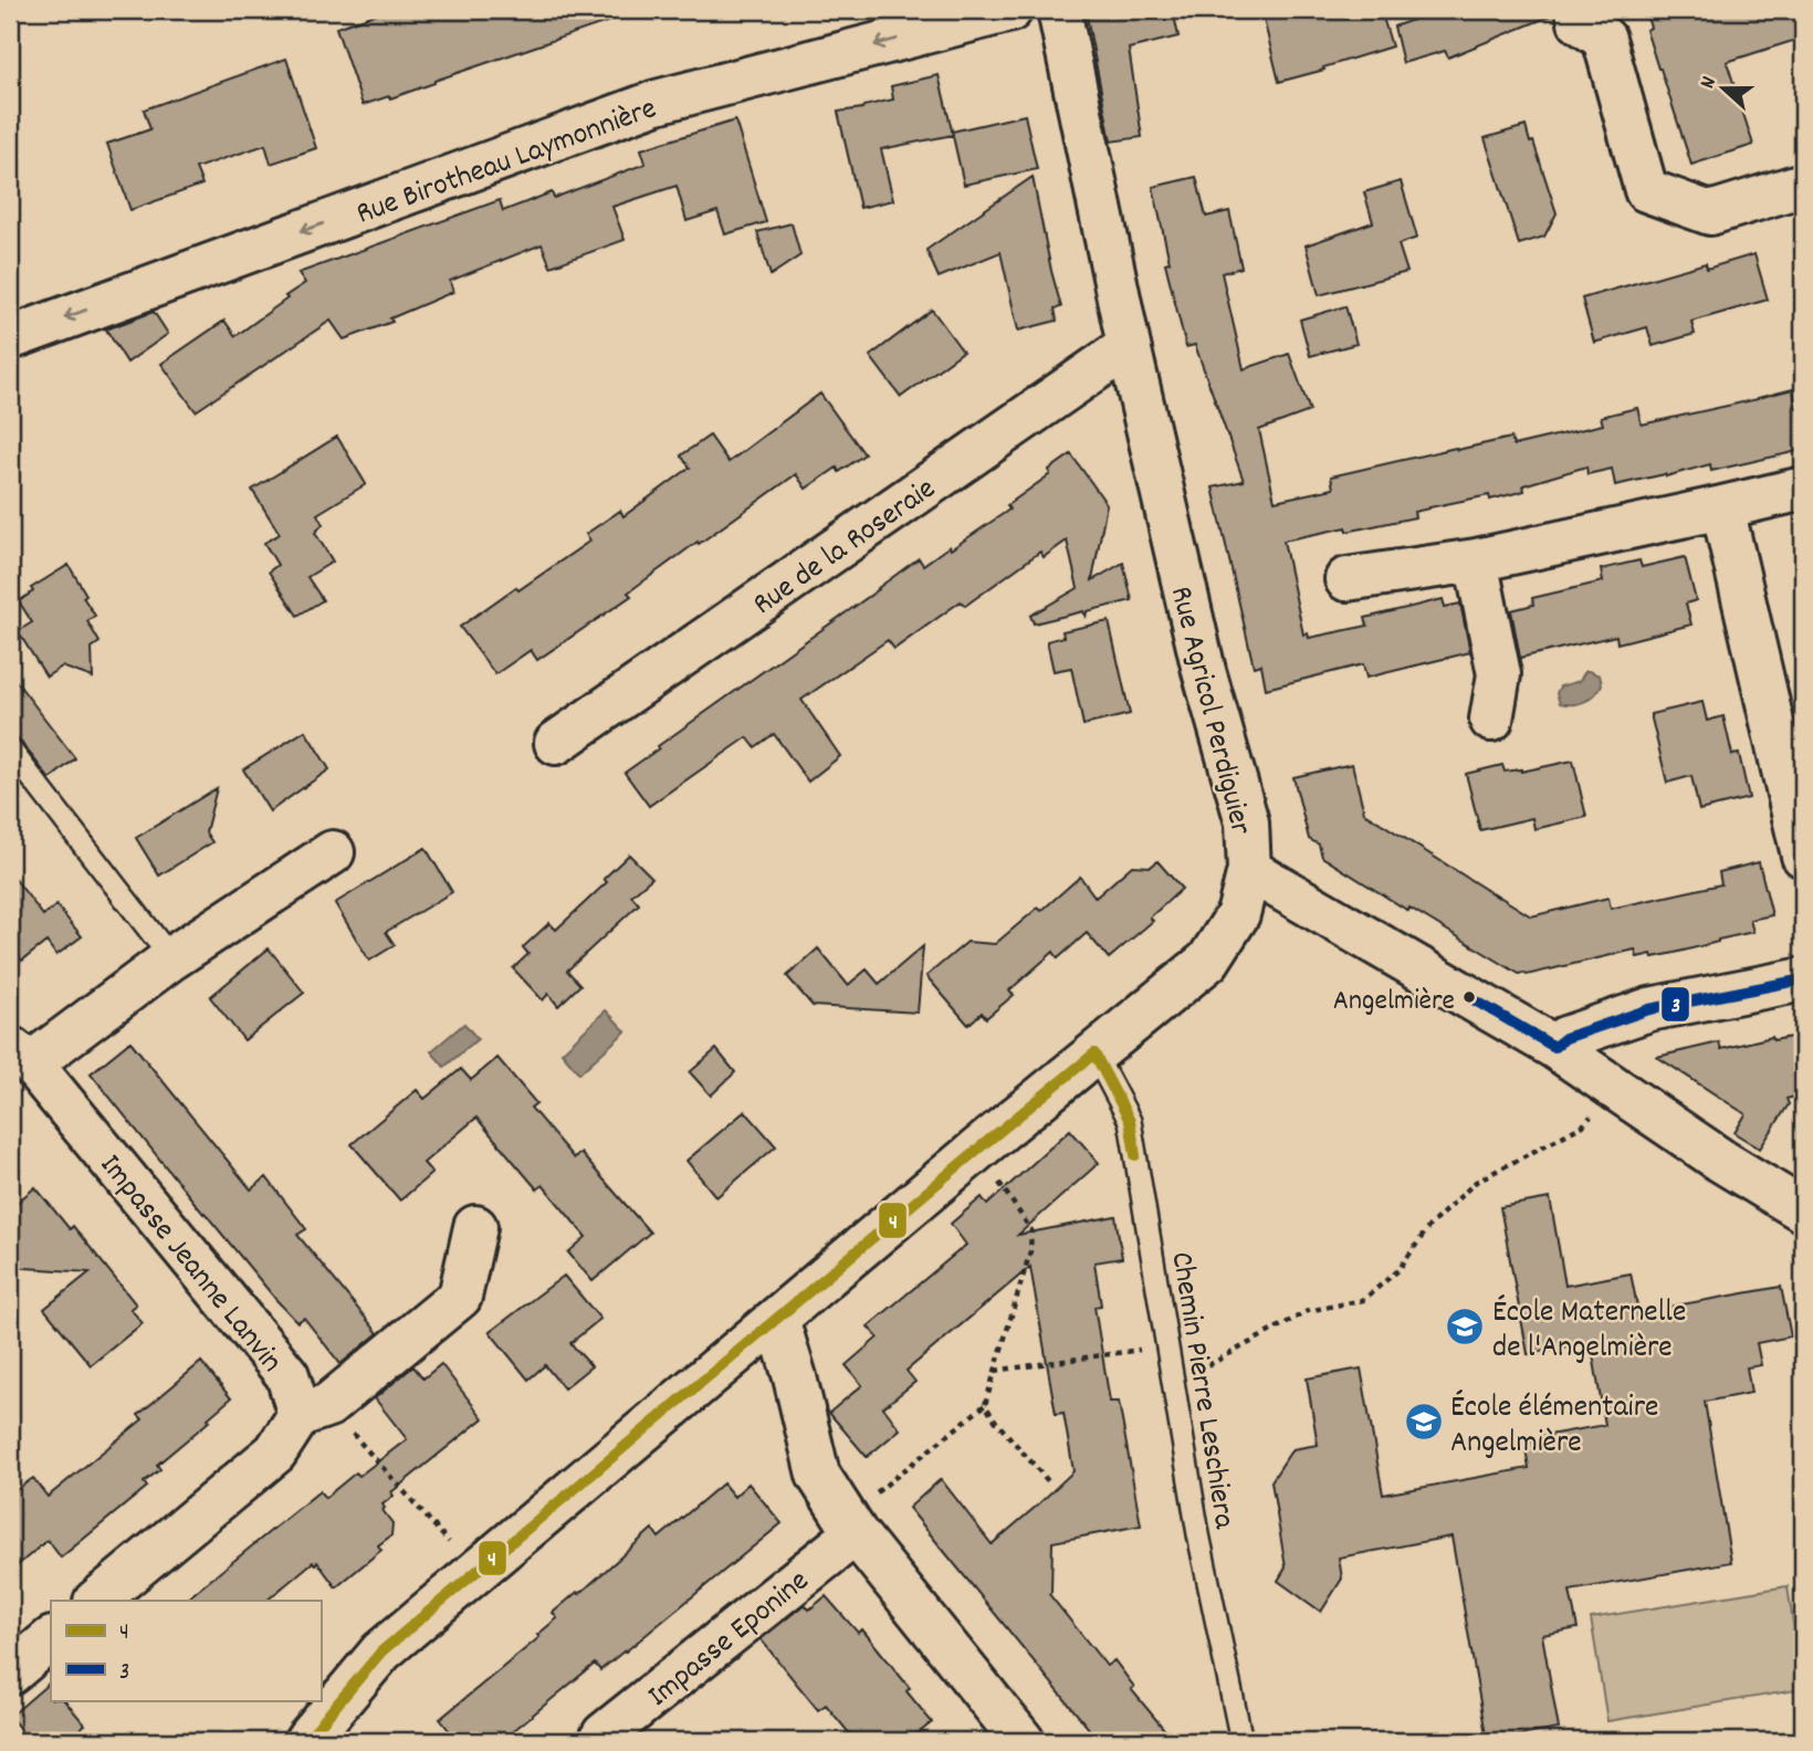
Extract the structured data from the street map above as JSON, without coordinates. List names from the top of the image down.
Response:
{
  "streets": {
    "street": [
      "Rue Birotheau Laymonnière",
      "Rue de la Roseraie",
      "Rue Agricol Perdiguier",
      "Impasse Jeanne Lanvin",
      "Impasse Eponine"
    ],
    "lane": ["Chemin Pierre Leschiera"]
  },
  "crossings": [
    ["Rue de la Roseraie", "Rue Agricol Perdiguier"],
    ["Rue Agricol Perdiguier", "Chemin Pierre Leschiera"]
  ],
  "one_way": ["Rue Birotheau Laymonnière"],
  "places": {
    "other": ["Angelmière"],
    "school or university": ["École Maternelle de l'Angelmière", "École élémentaire Angelmière"]
  },
  "lines": ["transit line 3", "transit line 4"],
  "legend": ["4", "3"],
  "north": "left"
}
